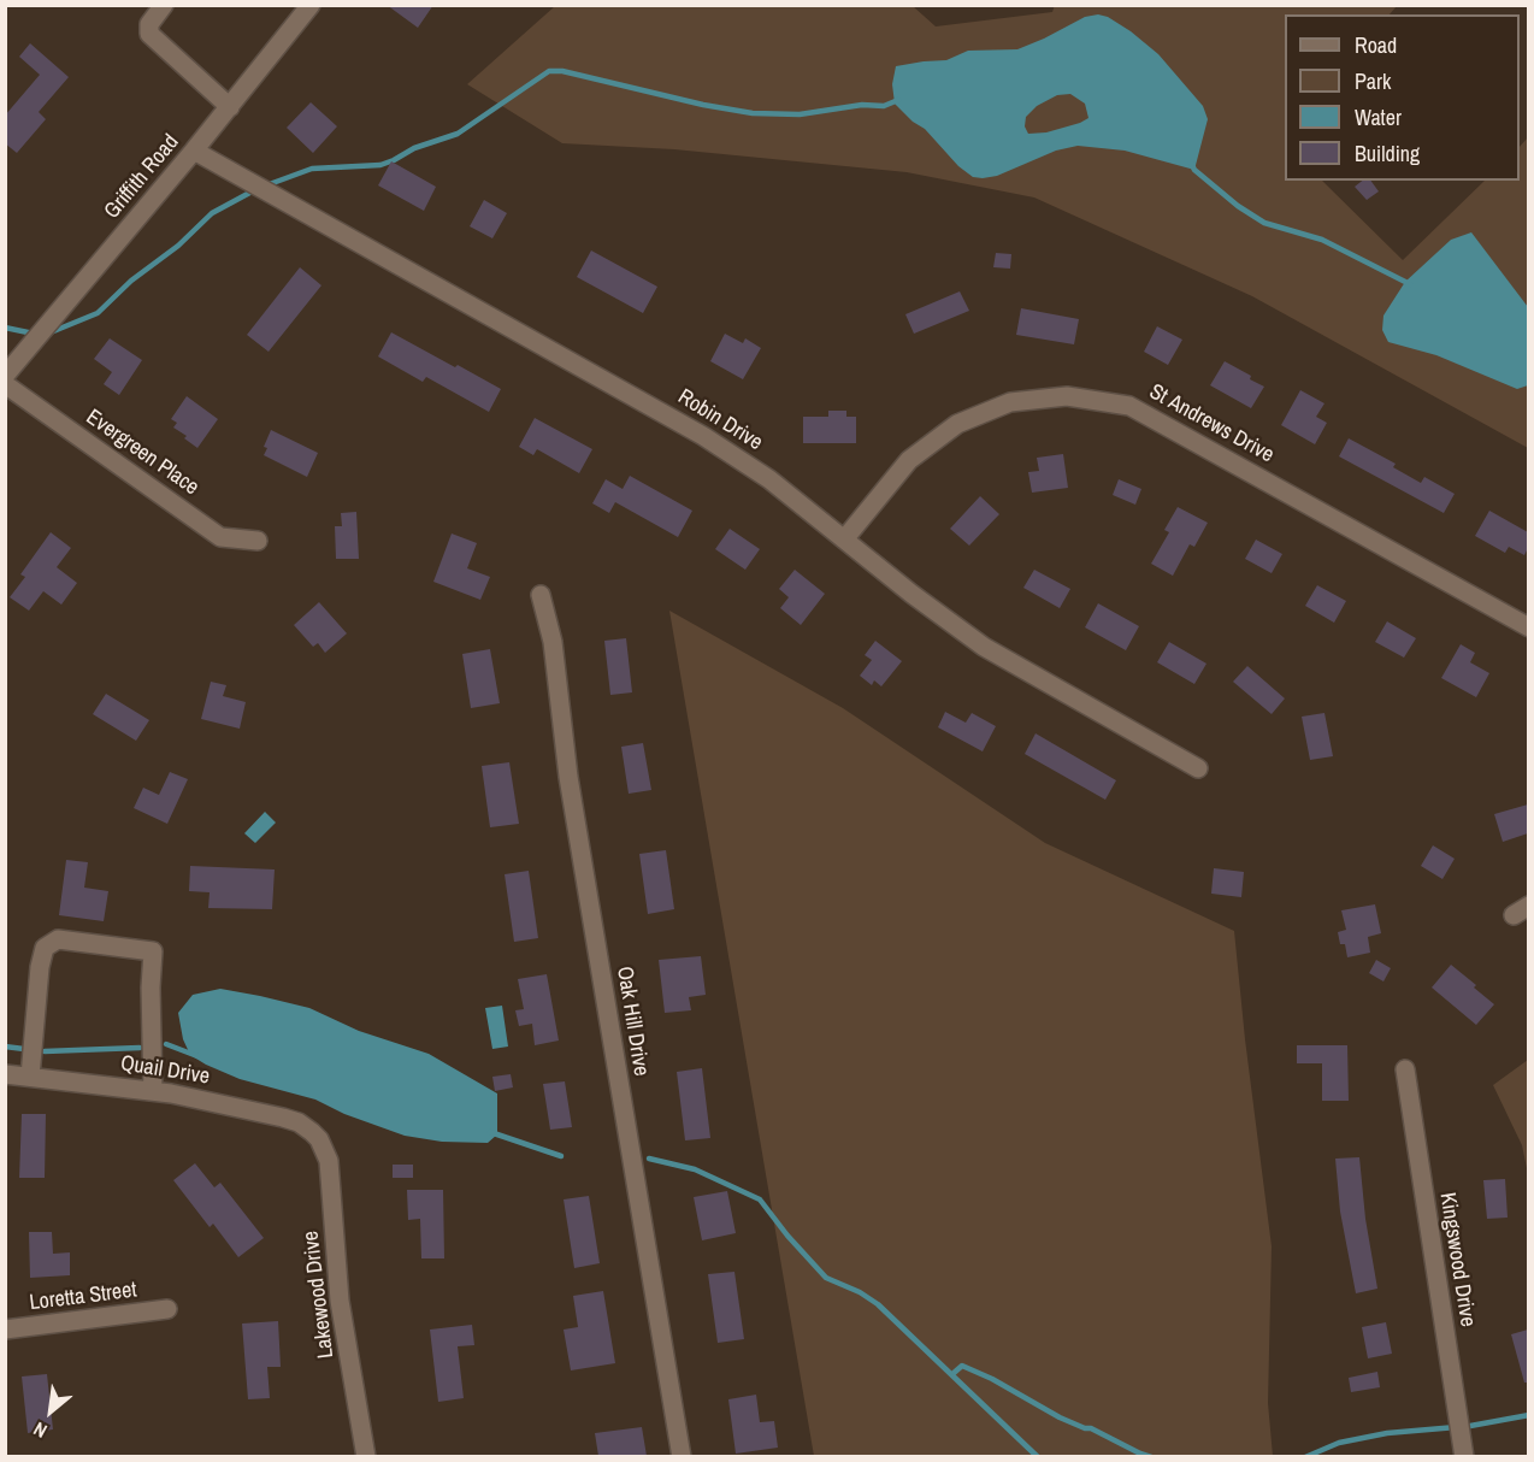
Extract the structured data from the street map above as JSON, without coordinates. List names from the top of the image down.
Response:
{
  "streets": {
    "street": [
      "Griffith Road",
      "Robin Drive",
      "St Andrews Drive",
      "Evergreen Place",
      "Oak Hill Drive",
      "Quail Drive",
      "Kingswood Drive",
      "Lakewood Drive",
      "Loretta Street"
    ]
  },
  "crossings": [
    ["Griffith Road", "Robin Drive"],
    ["Robin Drive", "St Andrews Drive"],
    ["Quail Drive", "Lakewood Drive"]
  ],
  "legend": [
    "Road",
    "Park",
    "Water",
    "Building"
  ],
  "north": "bottom left"
}
